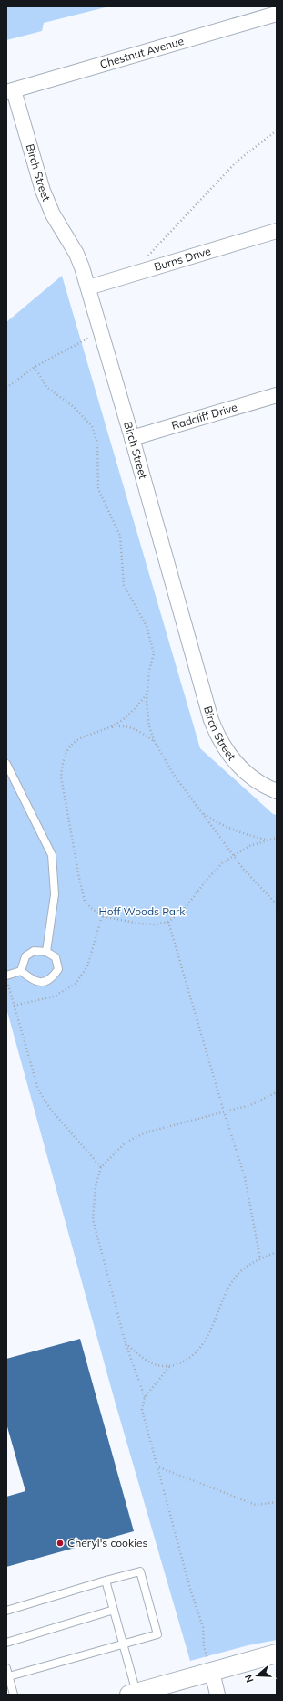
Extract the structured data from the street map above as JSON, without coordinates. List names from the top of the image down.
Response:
{
  "streets": {
    "street": [
      "Chestnut Avenue",
      "Birch Street",
      "Burns Drive",
      "Radcliff Drive"
    ]
  },
  "crossings": [
    ["Chestnut Avenue", "Birch Street"],
    ["Birch Street", "Burns Drive"],
    ["Birch Street", "Radcliff Drive"]
  ],
  "parks": ["Hoff Woods Park"],
  "places": ["Cheryl's cookies"],
  "north": "left"
}
